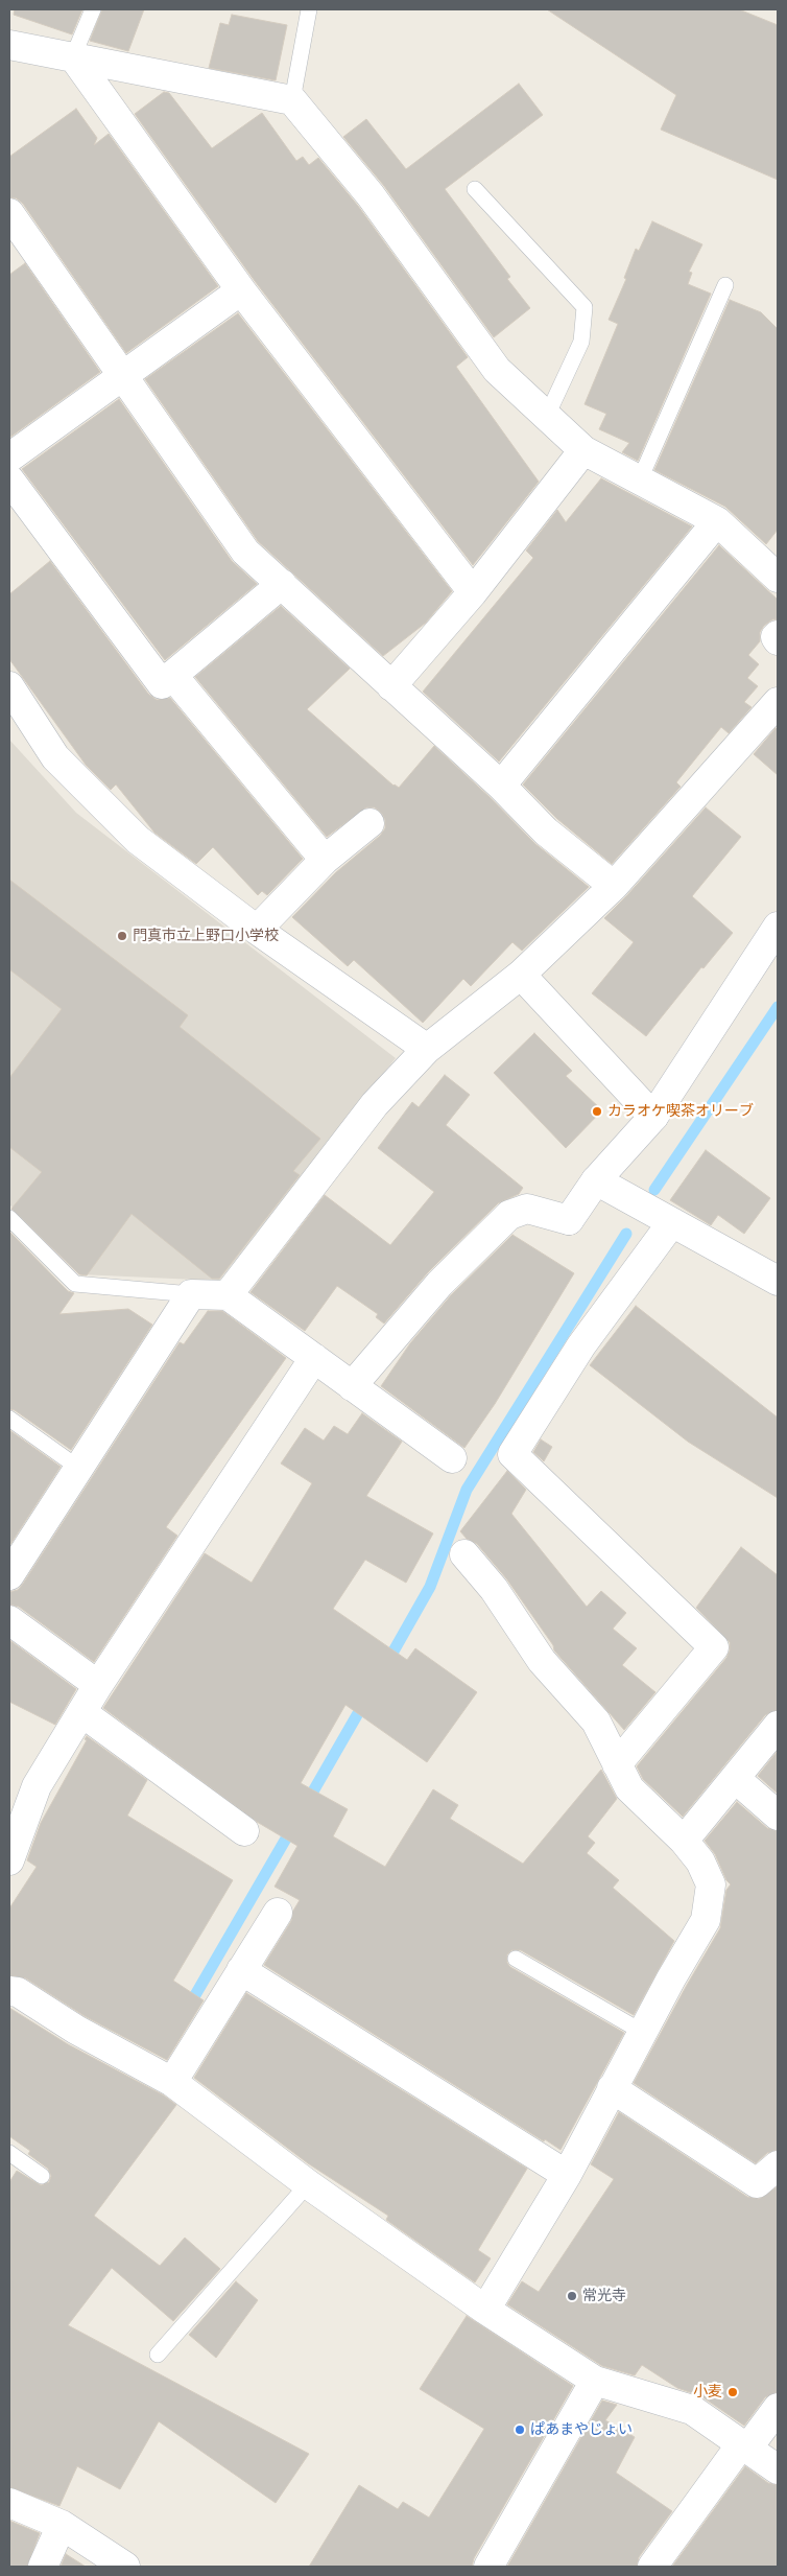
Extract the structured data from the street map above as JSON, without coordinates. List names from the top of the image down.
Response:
{
  "places": [
    "門真市立上野口小学校",
    "カラオケ喫茶オリーブ",
    "常光寺",
    "小麦",
    "ぱあまやじょい"
  ]
}
